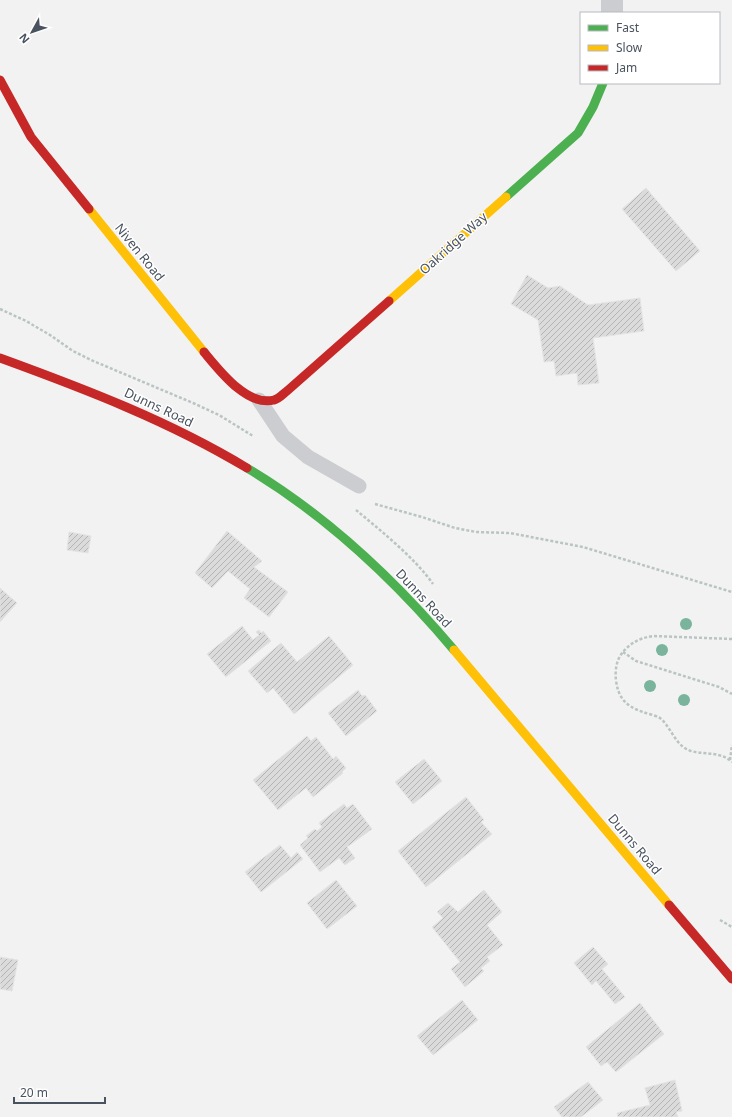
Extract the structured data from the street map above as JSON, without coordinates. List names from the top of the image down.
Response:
{
  "streets": {
    "main road": ["Oakridge Way", "Niven Road", "Dunns Road"]
  },
  "crossings": [
    ["Oakridge Way", "Niven Road"]
  ],
  "legend": ["Fast", "Slow", "Jam"],
  "scale_bar": "20 m",
  "north": "bottom left"
}
